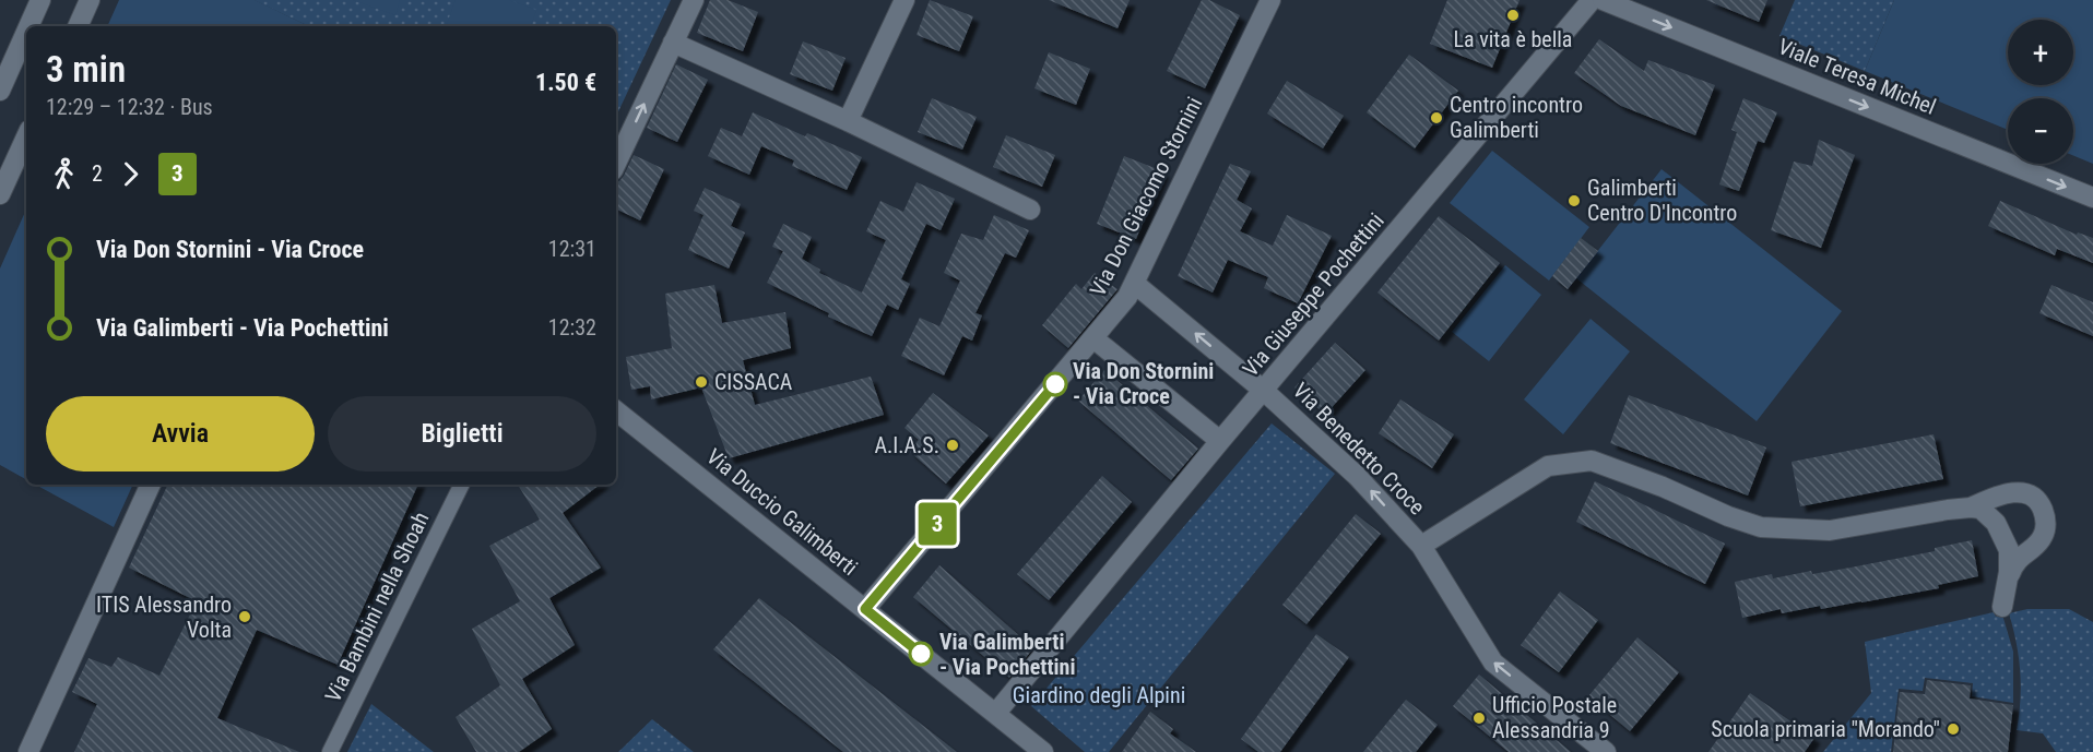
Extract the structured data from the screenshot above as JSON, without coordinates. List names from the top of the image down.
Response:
{
  "streets": {
    "street": [
      "Viale Teresa Michel",
      "Via Don Giacomo Stornini",
      "Via Giuseppe Pochettini",
      "Via Benedetto Croce",
      "Via Duccio Galimberti",
      "Via Bambini nella Shoah"
    ]
  },
  "crossings": [
    ["Via Don Giacomo Stornini", "Via Benedetto Croce"],
    ["Via Don Giacomo Stornini", "Via Duccio Galimberti"],
    ["Via Giuseppe Pochettini", "Via Benedetto Croce"],
    ["Via Giuseppe Pochettini", "Via Duccio Galimberti"]
  ],
  "one_way": ["Viale Teresa Michel", "Via Benedetto Croce"],
  "parks": ["Giardino degli Alpini"],
  "places": [
    "La vita è bella",
    "Centro incontro Galimberti",
    "Galimberti Centro D'Incontro",
    "CISSACA",
    "Via Don Stornini - Via Croce",
    "A.I.A.S.",
    "ITIS Alessandro Volta",
    "Via Galimberti - Via Pochettini",
    "Ufficio Postale Alessandria 9",
    "Scuola primaria \"Morando\""
  ],
  "lines": ["bus line 3"],
  "page": {
    "on_map": "3",
    "map_buttons": ["+", "−"],
    "heading": ["3 min", "12:29 – 12:32 · Bus", "1.50 €"],
    "legs": ["2", "3"],
    "list": [
      {
        "name": "Via Don Stornini - Via Croce",
        "value": "12:31"
      },
      {
        "name": "Via Galimberti - Via Pochettini",
        "value": "12:32"
      }
    ],
    "buttons": ["Avvia", "Biglietti"]
  }
}
